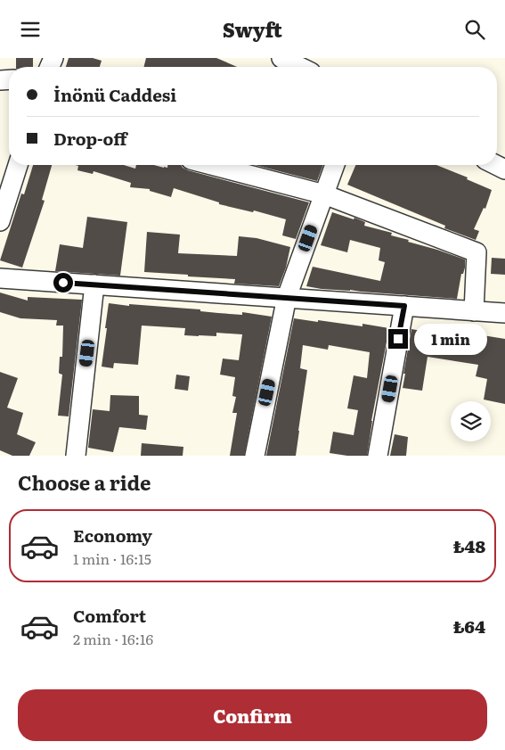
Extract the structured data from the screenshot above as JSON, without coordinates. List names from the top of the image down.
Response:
{
  "page": {
    "header": "Swyft",
    "banner": ["İnönü Caddesi", "Drop-off"],
    "bubble": "1 min",
    "heading": "Choose a ride",
    "list": [
      {
        "name": "Economy",
        "note": "1 min · 16:15",
        "value": "₺48"
      },
      {
        "name": "Comfort",
        "note": "2 min · 16:16",
        "value": "₺64"
      }
    ],
    "buttons": "Confirm"
  }
}
